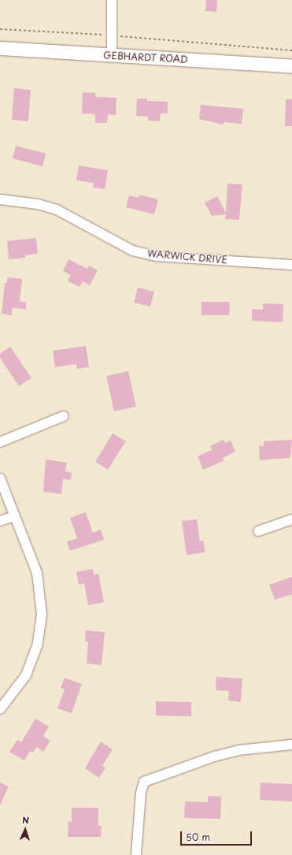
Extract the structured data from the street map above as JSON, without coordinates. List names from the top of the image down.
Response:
{
  "streets": {
    "street": ["GEBHARDT ROAD", "WARWICK DRIVE"]
  },
  "scale_bar": "50 m",
  "north": "top"
}
